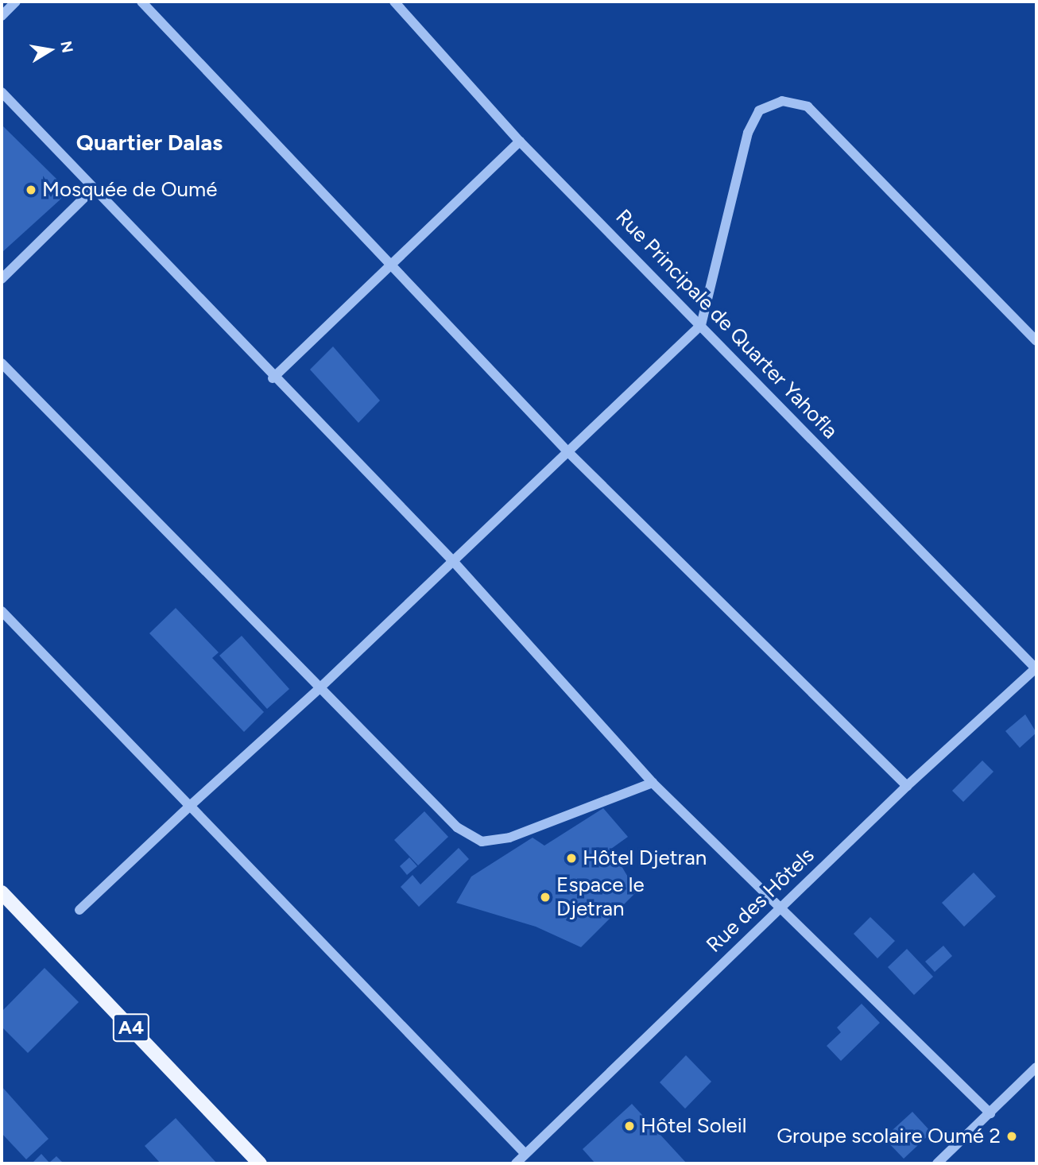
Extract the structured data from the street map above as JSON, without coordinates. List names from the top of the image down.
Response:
{
  "streets": {
    "main road": ["A4"],
    "street": ["Rue Principale de Quarter Yahofla", "Rue des Hôtels"]
  },
  "crossings": [
    ["Rue Principale de Quarter Yahofla", "Rue des Hôtels"]
  ],
  "districts": ["Quartier Dalas"],
  "places": [
    "Mosquée de Oumé",
    "Hôtel Djetran",
    "Espace le Djetran",
    "Hôtel Soleil",
    "Groupe scolaire Oumé 2"
  ],
  "north": "right"
}
